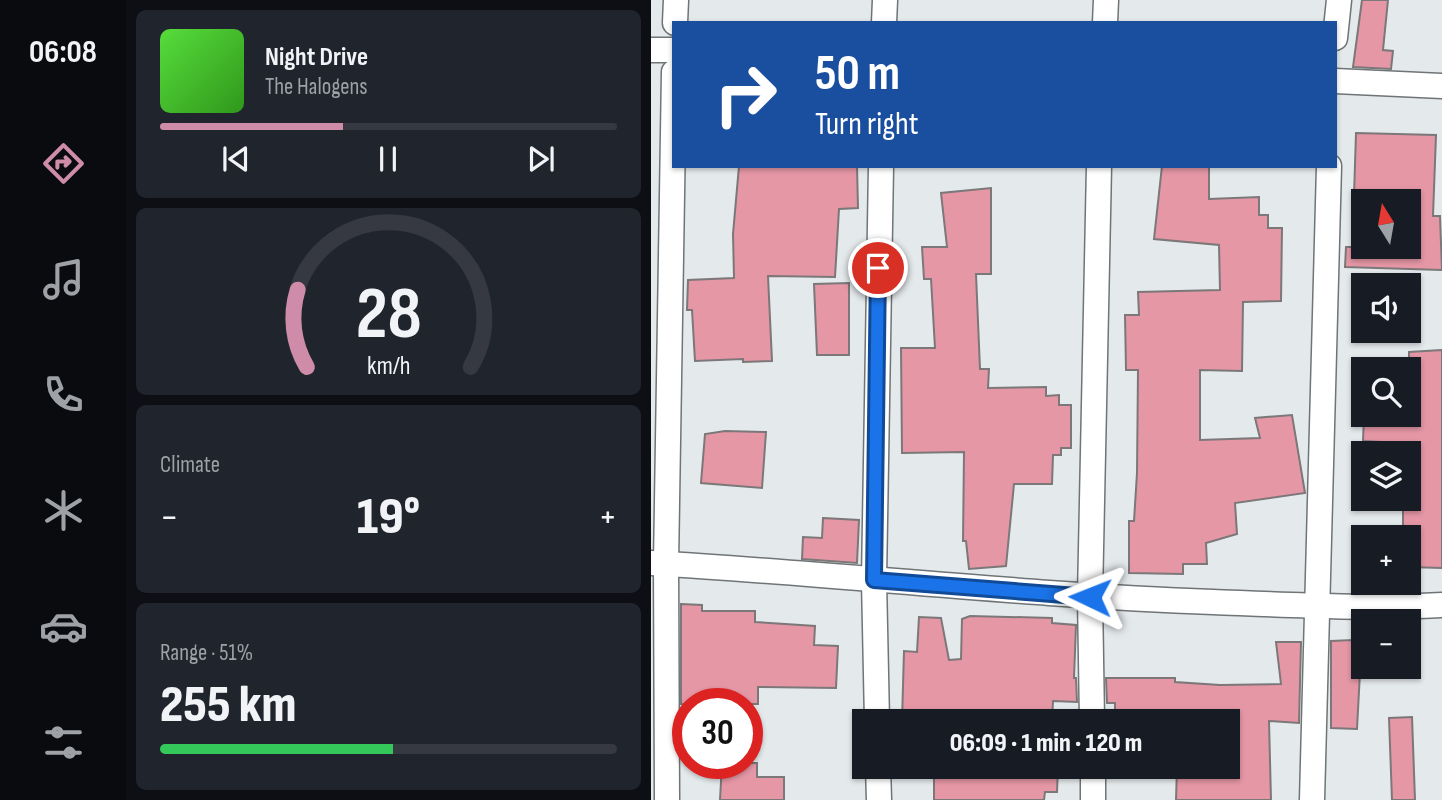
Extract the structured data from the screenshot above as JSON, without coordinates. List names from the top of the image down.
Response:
{
  "north": "top",
  "page": {
    "tabs": "06:08",
    "turn": ["50 m", "Turn right"],
    "song": ["Night Drive", "The Halogens"],
    "map_buttons": ["+", "−"],
    "tile": [
      "Climate",
      ["Range · 51%", "255 km"]
    ],
    "heat": ["−", "19°", "+"],
    "limit": "30",
    "trip": "06:09 · 1 min · 120 m",
    "gauge": ["28", "km/h"]
  }
}
